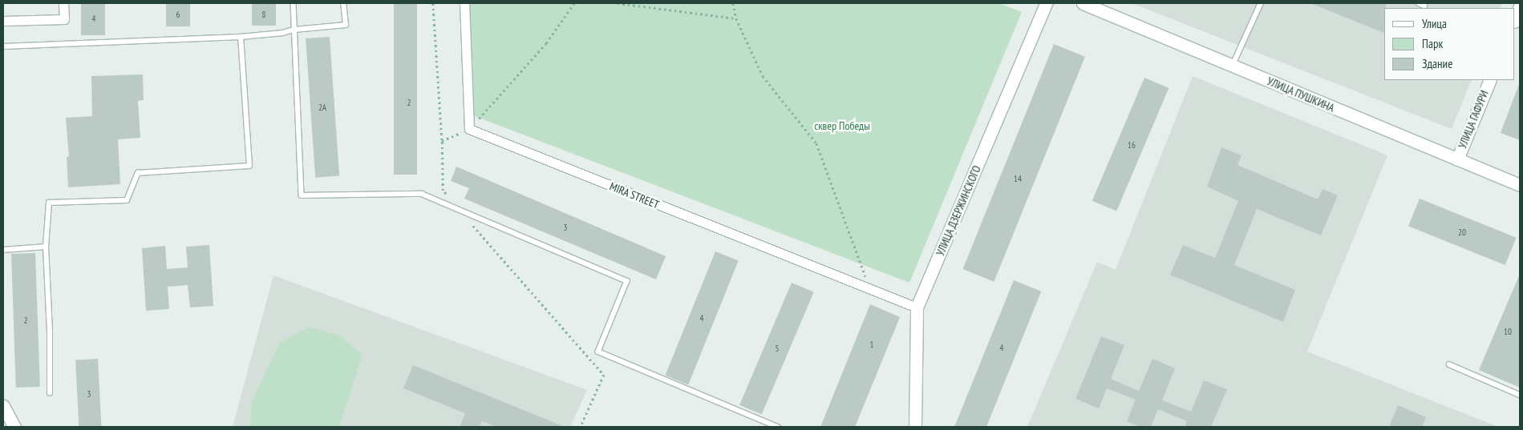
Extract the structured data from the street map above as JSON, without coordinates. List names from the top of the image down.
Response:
{
  "streets": {
    "street": [
      "УЛИЦА ПУШКИНА",
      "УЛИЦА ГАФУРИ",
      "MIRA STREET",
      "УЛИЦА ДЗЕРЖИНСКОГО"
    ]
  },
  "crossings": [
    ["УЛИЦА ПУШКИНА", "УЛИЦА ГАФУРИ"],
    ["MIRA STREET", "УЛИЦА ДЗЕРЖИНСКОГО"]
  ],
  "parks": ["сквер Победы"],
  "house_numbers": [
    "6",
    "8",
    "4",
    "2",
    "2А",
    "16",
    "14",
    "3",
    "20",
    "4",
    "2",
    "10",
    "1",
    "4",
    "5",
    "3"
  ],
  "legend": ["Улица", "Парк", "Здание"]
}
